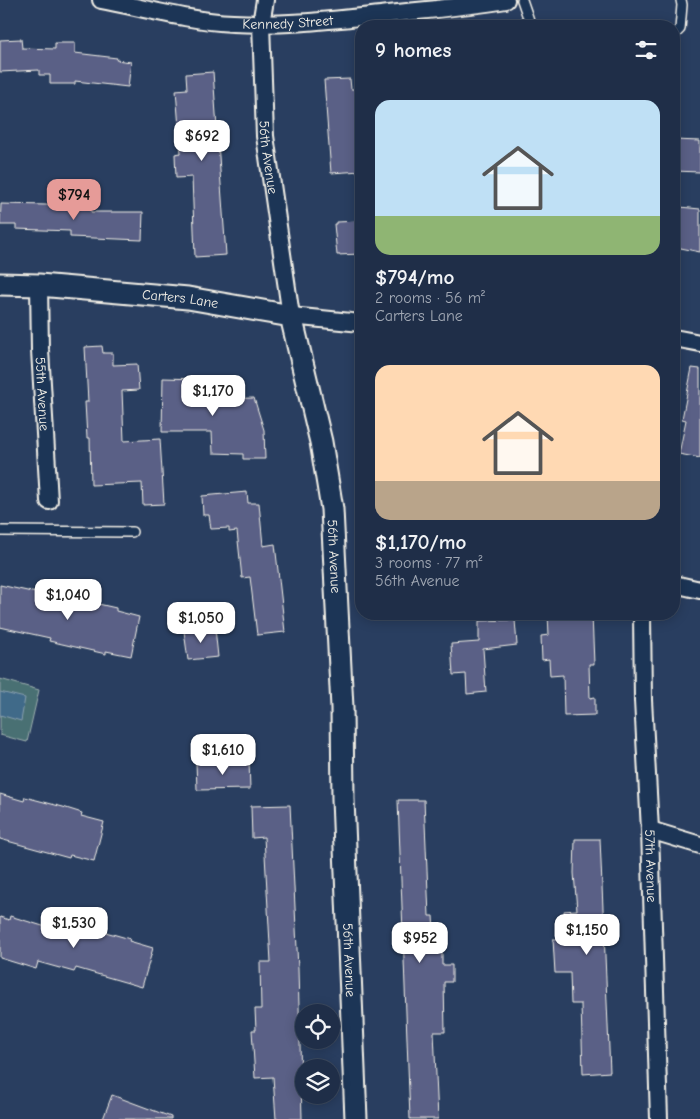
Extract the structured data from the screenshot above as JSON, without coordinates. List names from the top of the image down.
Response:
{
  "streets": {
    "street": [
      "Kennedy Street",
      "56th Avenue",
      "Carters Lane",
      "55th Avenue",
      "57th Avenue"
    ]
  },
  "crossings": [
    ["Kennedy Street", "56th Avenue"],
    ["56th Avenue", "Carters Lane"],
    ["Carters Lane", "55th Avenue"]
  ],
  "page": {
    "heading": "9 homes",
    "list": [
      {
        "name": "$794/mo",
        "note": "2 rooms · 56 m² · Carters Lane"
      },
      {
        "name": "$1,170/mo",
        "note": "3 rooms · 77 m² · 56th Avenue"
      }
    ],
    "price": [
      "$692",
      "$794",
      "$1,170",
      "$1,040",
      "$1,050",
      "$1,610",
      "$1,530",
      "$1,150",
      "$952"
    ]
  }
}
